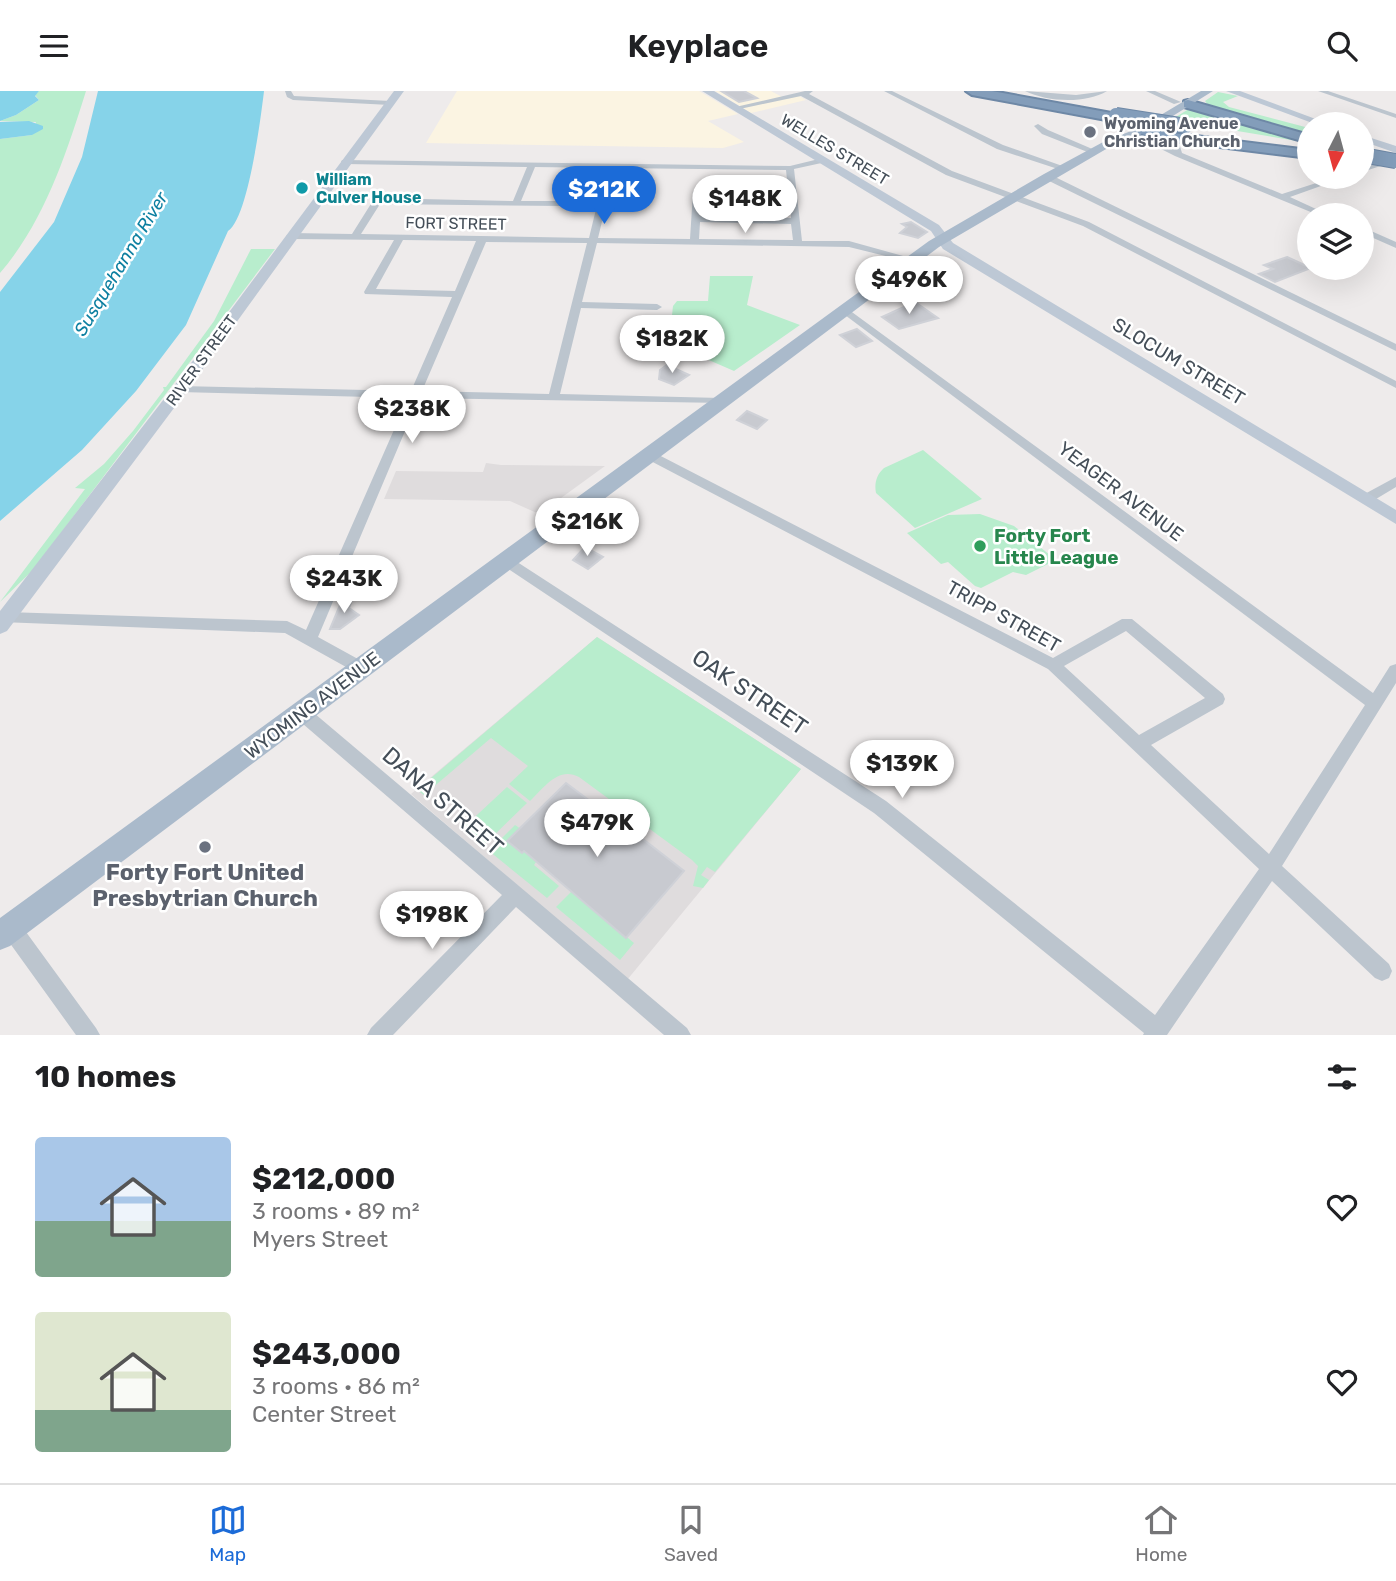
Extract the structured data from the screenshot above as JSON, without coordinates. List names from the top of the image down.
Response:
{
  "streets": {
    "main road": ["WYOMING AVENUE"],
    "street": [
      "WELLES STREET",
      "FORT STREET",
      "RIVER STREET",
      "SLOCUM STREET",
      "YEAGER AVENUE",
      "TRIPP STREET",
      "OAK STREET",
      "DANA STREET"
    ]
  },
  "crossings": [
    ["WELLES STREET", "SLOCUM STREET"],
    ["WELLES STREET", "WYOMING AVENUE"],
    ["FORT STREET", "RIVER STREET"],
    ["FORT STREET", "WYOMING AVENUE"],
    ["SLOCUM STREET", "WYOMING AVENUE"],
    ["YEAGER AVENUE", "WYOMING AVENUE"],
    ["TRIPP STREET", "WYOMING AVENUE"],
    ["OAK STREET", "WYOMING AVENUE"],
    ["WYOMING AVENUE", "DANA STREET"]
  ],
  "water": ["Susquehanna River"],
  "places": [
    "Wyoming Avenue Christian Church",
    "William Culver House",
    "Forty Fort Little League",
    "Forty Fort United Presbytrian Church"
  ],
  "north": "bottom",
  "page": {
    "header": "Keyplace",
    "price": [
      "$212K",
      "$148K",
      "$496K",
      "$182K",
      "$238K",
      "$216K",
      "$243K",
      "$139K",
      "$479K",
      "$198K"
    ],
    "heading": "10 homes",
    "list": [
      {
        "name": "$212,000",
        "note": "3 rooms · 89 m² · Myers Street"
      },
      {
        "name": "$243,000",
        "note": "3 rooms · 86 m² · Center Street"
      }
    ],
    "tabs": ["Map", "Saved", "Home"]
  }
}
